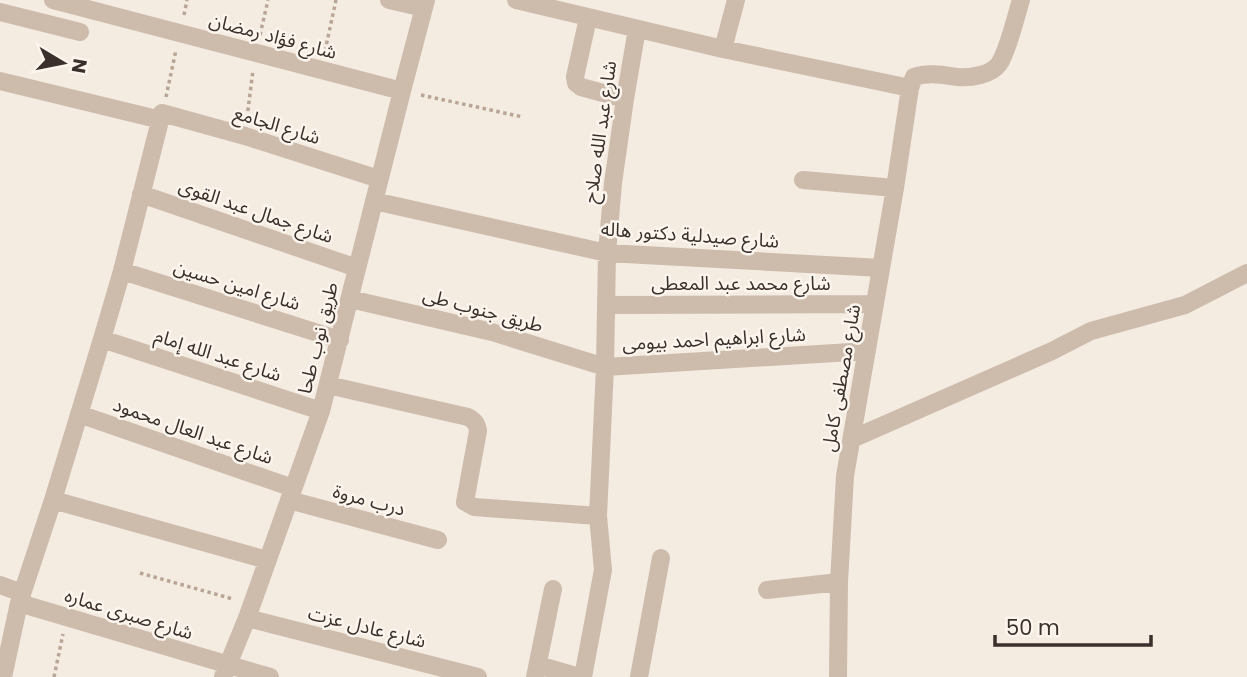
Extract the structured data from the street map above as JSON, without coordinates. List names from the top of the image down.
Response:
{
  "streets": {
    "street": [
      "شارع فؤاد رمضان",
      "شارع الجامع",
      "شارع عبد الله صلاح",
      "شارع جمال عبد القوى",
      "شارع صيدلية دكتور هاله",
      "شارع محمد عبد المعطى",
      "شارع امين حسين",
      "طريق جنوب طى",
      "طريق نوب طحا",
      "شارع ابراهيم احمد بيومى",
      "شارع عبد الله إمام",
      "شارع مصطفى كامل",
      "شارع عبد العال محمود",
      "درب مروة",
      "شارع صبرى عماره",
      "شارع عادل عزت"
    ]
  },
  "crossings": [
    ["شارع فؤاد رمضان", "طريق نوب طحا"],
    ["شارع الجامع", "طريق نوب طحا"],
    ["شارع عبد الله صلاح", "شارع صيدلية دكتور هاله"],
    ["شارع عبد الله صلاح", "شارع محمد عبد المعطى"],
    ["شارع عبد الله صلاح", "طريق جنوب طى"],
    ["شارع عبد الله صلاح", "شارع ابراهيم احمد بيومى"],
    ["شارع جمال عبد القوى", "طريق نوب طحا"],
    ["شارع صيدلية دكتور هاله", "طريق نوب طحا"],
    ["شارع صيدلية دكتور هاله", "شارع مصطفى كامل"],
    ["شارع محمد عبد المعطى", "شارع مصطفى كامل"],
    ["شارع امين حسين", "طريق نوب طحا"],
    ["طريق جنوب طى", "طريق نوب طحا"],
    ["طريق جنوب طى", "شارع ابراهيم احمد بيومى"],
    ["طريق نوب طحا", "شارع عبد الله إمام"],
    ["طريق نوب طحا", "شارع عبد العال محمود"],
    ["طريق نوب طحا", "درب مروة"],
    ["طريق نوب طحا", "شارع صبرى عماره"],
    ["طريق نوب طحا", "شارع عادل عزت"],
    ["شارع ابراهيم احمد بيومى", "شارع مصطفى كامل"],
    ["شارع عبد العال محمود", "درب مروة"]
  ],
  "scale_bar": "50 m",
  "north": "right"
}
